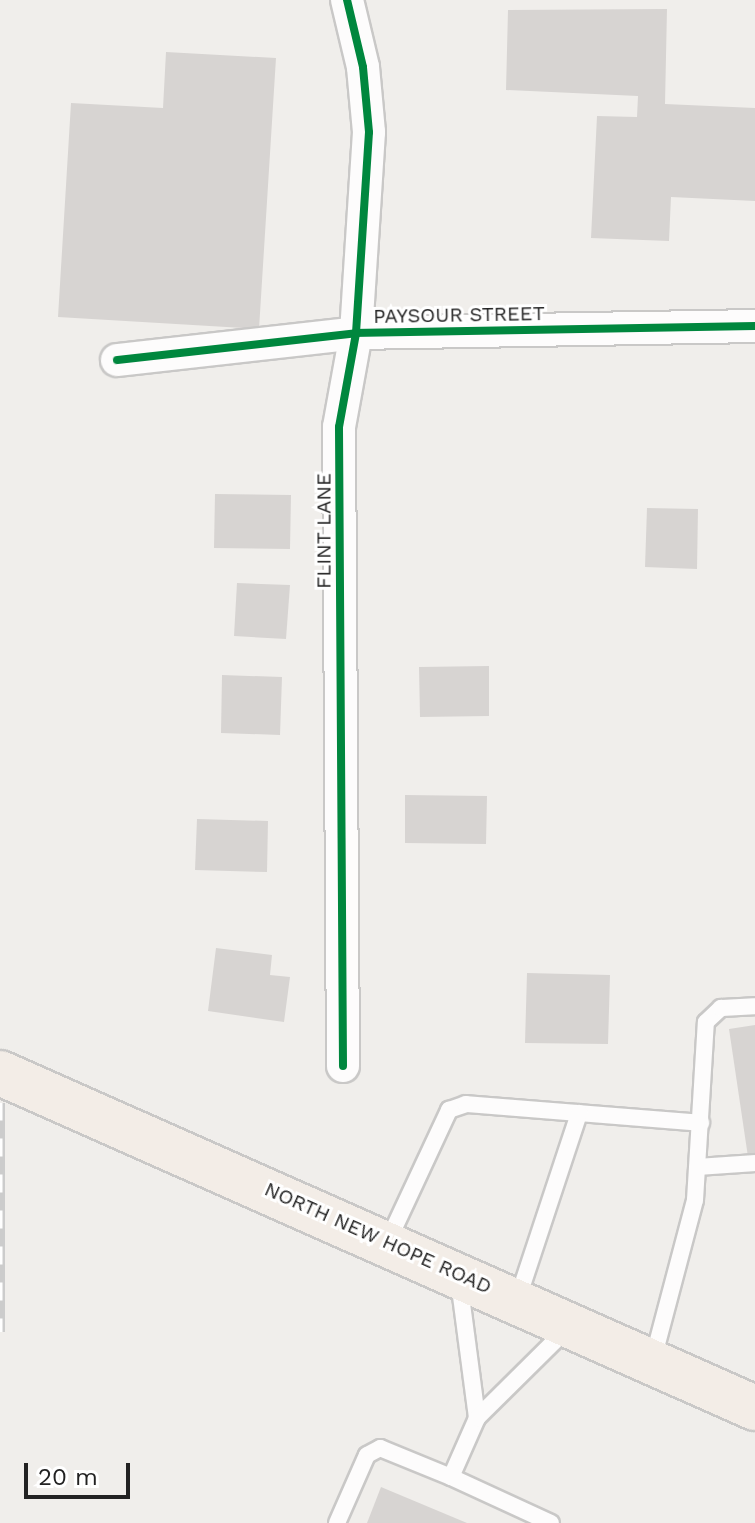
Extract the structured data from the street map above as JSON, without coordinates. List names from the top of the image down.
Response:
{
  "streets": {
    "main road": ["NORTH NEW HOPE ROAD"],
    "street": ["PAYSOUR STREET", "FLINT LANE"]
  },
  "crossings": [
    ["PAYSOUR STREET", "FLINT LANE"]
  ],
  "scale_bar": "20 m"
}
